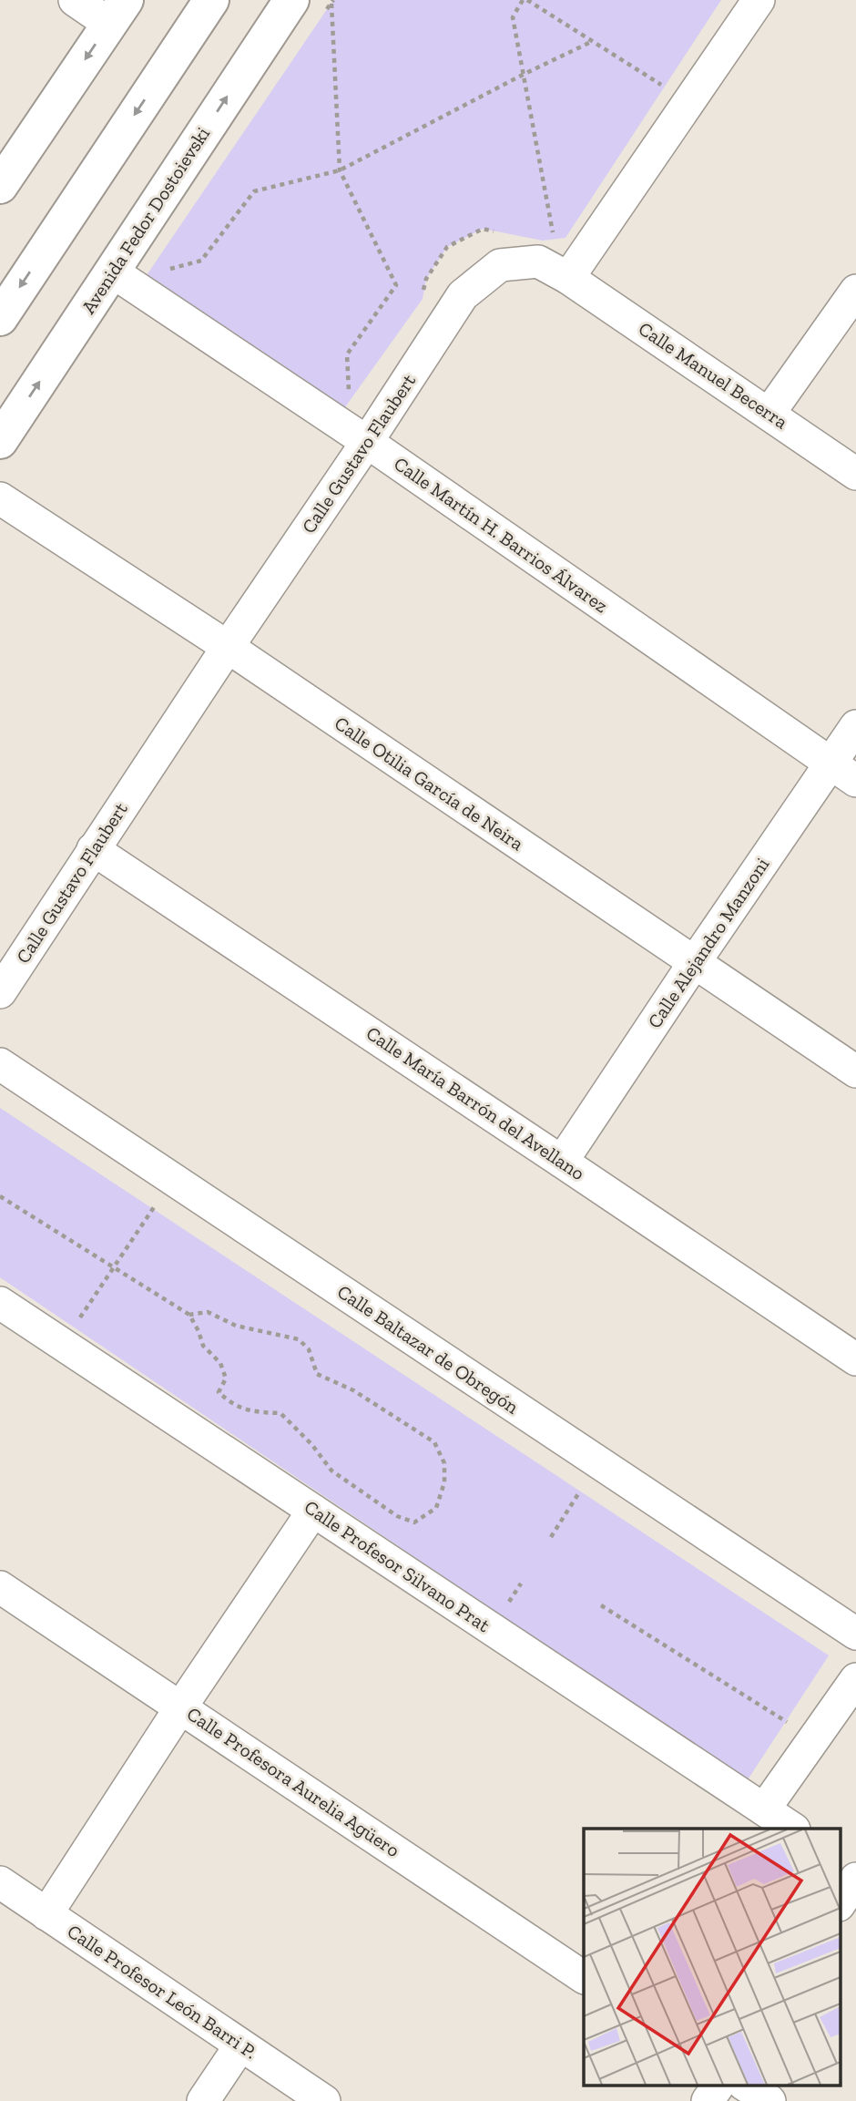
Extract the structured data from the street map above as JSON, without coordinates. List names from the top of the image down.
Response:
{
  "streets": {
    "main road": ["Avenida Fedor Dostoievski"],
    "street": [
      "Calle Manuel Becerra",
      "Calle Gustavo Flaubert",
      "Calle Martín H. Barrios Álvarez",
      "Calle Otilia García de Neira",
      "Calle Alejandro Manzoni",
      "Calle María Barrón del Avellano",
      "Calle Baltazar de Obregón",
      "Calle Profesor Silvano Prat",
      "Calle Profesora Aurelia Agüero",
      "Calle Profesor León Barri P."
    ]
  },
  "crossings": [
    ["Avenida Fedor Dostoievski", "Calle Martín H. Barrios Álvarez"],
    ["Calle Manuel Becerra", "Calle Gustavo Flaubert"],
    ["Calle Gustavo Flaubert", "Calle Martín H. Barrios Álvarez"],
    ["Calle Gustavo Flaubert", "Calle Otilia García de Neira"],
    ["Calle Gustavo Flaubert", "Calle María Barrón del Avellano"],
    ["Calle Martín H. Barrios Álvarez", "Calle Alejandro Manzoni"],
    ["Calle Otilia García de Neira", "Calle Alejandro Manzoni"],
    ["Calle Alejandro Manzoni", "Calle María Barrón del Avellano"]
  ]
}
